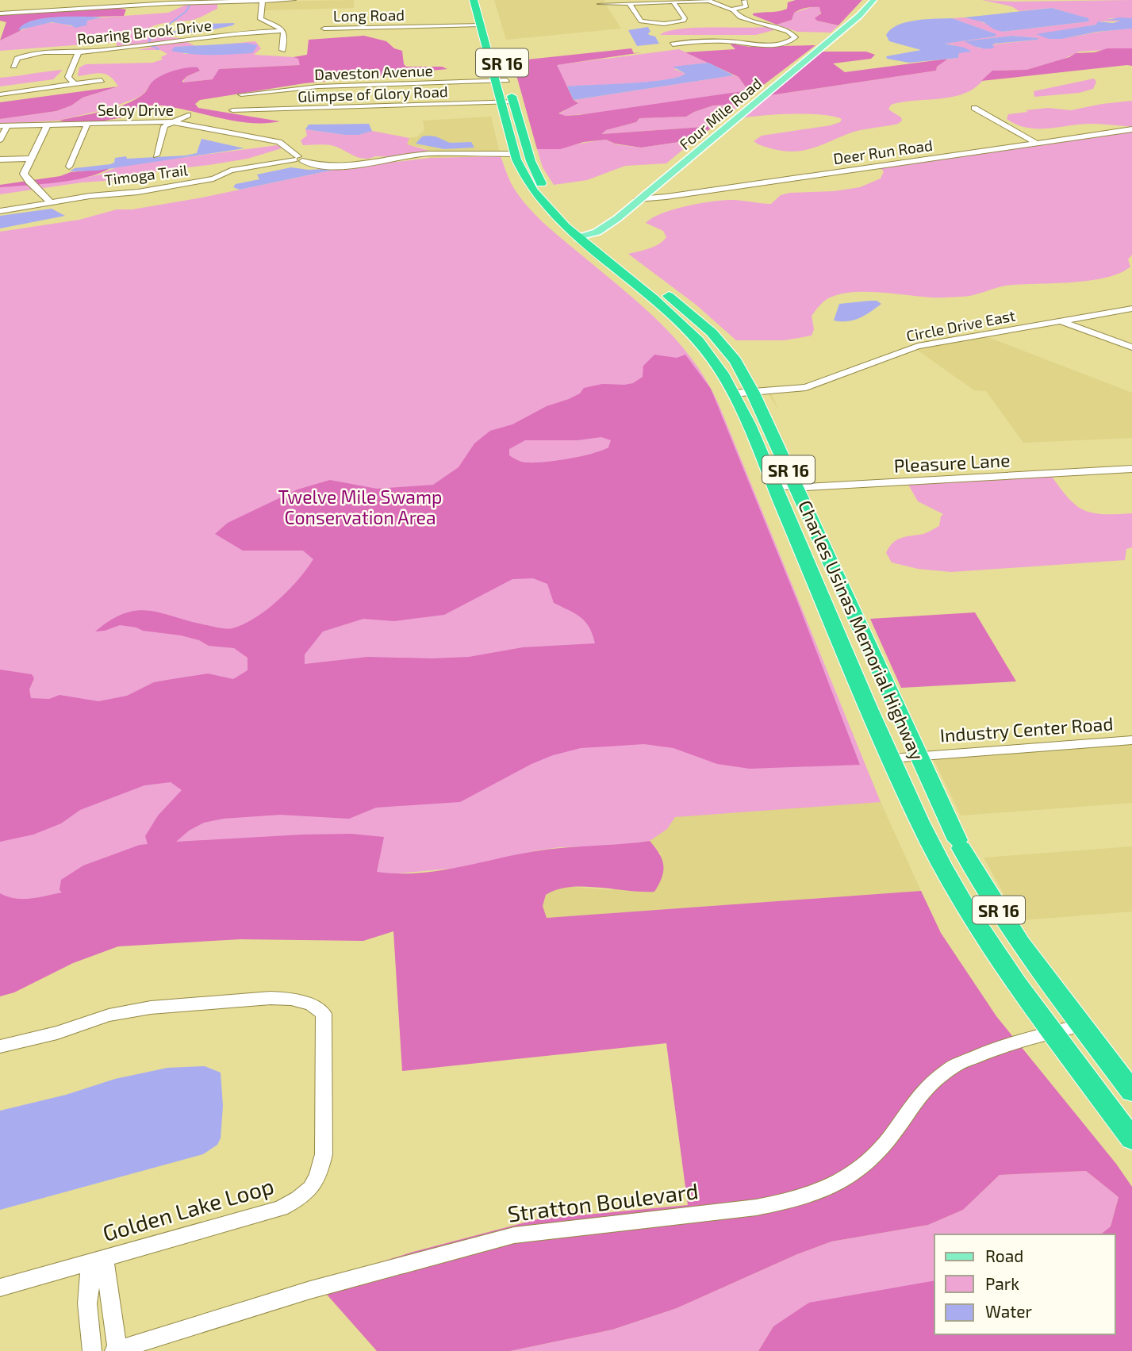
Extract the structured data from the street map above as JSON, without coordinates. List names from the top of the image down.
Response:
{
  "streets": {
    "highway": ["SR 16", "Charles Usinas Memorial Highway"],
    "main road": ["Four Mile Road"],
    "street": [
      "Long Road",
      "Roaring Brook Drive",
      "Daveston Avenue",
      "Glimpse of Glory Road",
      "Seloy Drive",
      "Deer Run Road",
      "Timoga Trail",
      "Circle Drive East",
      "Pleasure Lane",
      "Industry Center Road",
      "Stratton Boulevard",
      "Golden Lake Loop"
    ]
  },
  "crossings": [
    ["Long Road", "Charles Usinas Memorial Highway"],
    ["Daveston Avenue", "Charles Usinas Memorial Highway"],
    ["Glimpse of Glory Road", "Charles Usinas Memorial Highway"],
    ["Seloy Drive", "Timoga Trail"],
    ["Seloy Drive", "Charles Usinas Memorial Highway"],
    ["Four Mile Road", "Deer Run Road"],
    ["Four Mile Road", "Charles Usinas Memorial Highway"],
    ["Circle Drive East", "Charles Usinas Memorial Highway"],
    ["Pleasure Lane", "Charles Usinas Memorial Highway"],
    ["Charles Usinas Memorial Highway", "Industry Center Road"],
    ["Charles Usinas Memorial Highway", "Stratton Boulevard"]
  ],
  "parks": ["Twelve Mile Swamp Conservation Area"],
  "legend": ["Road", "Park", "Water"]
}
